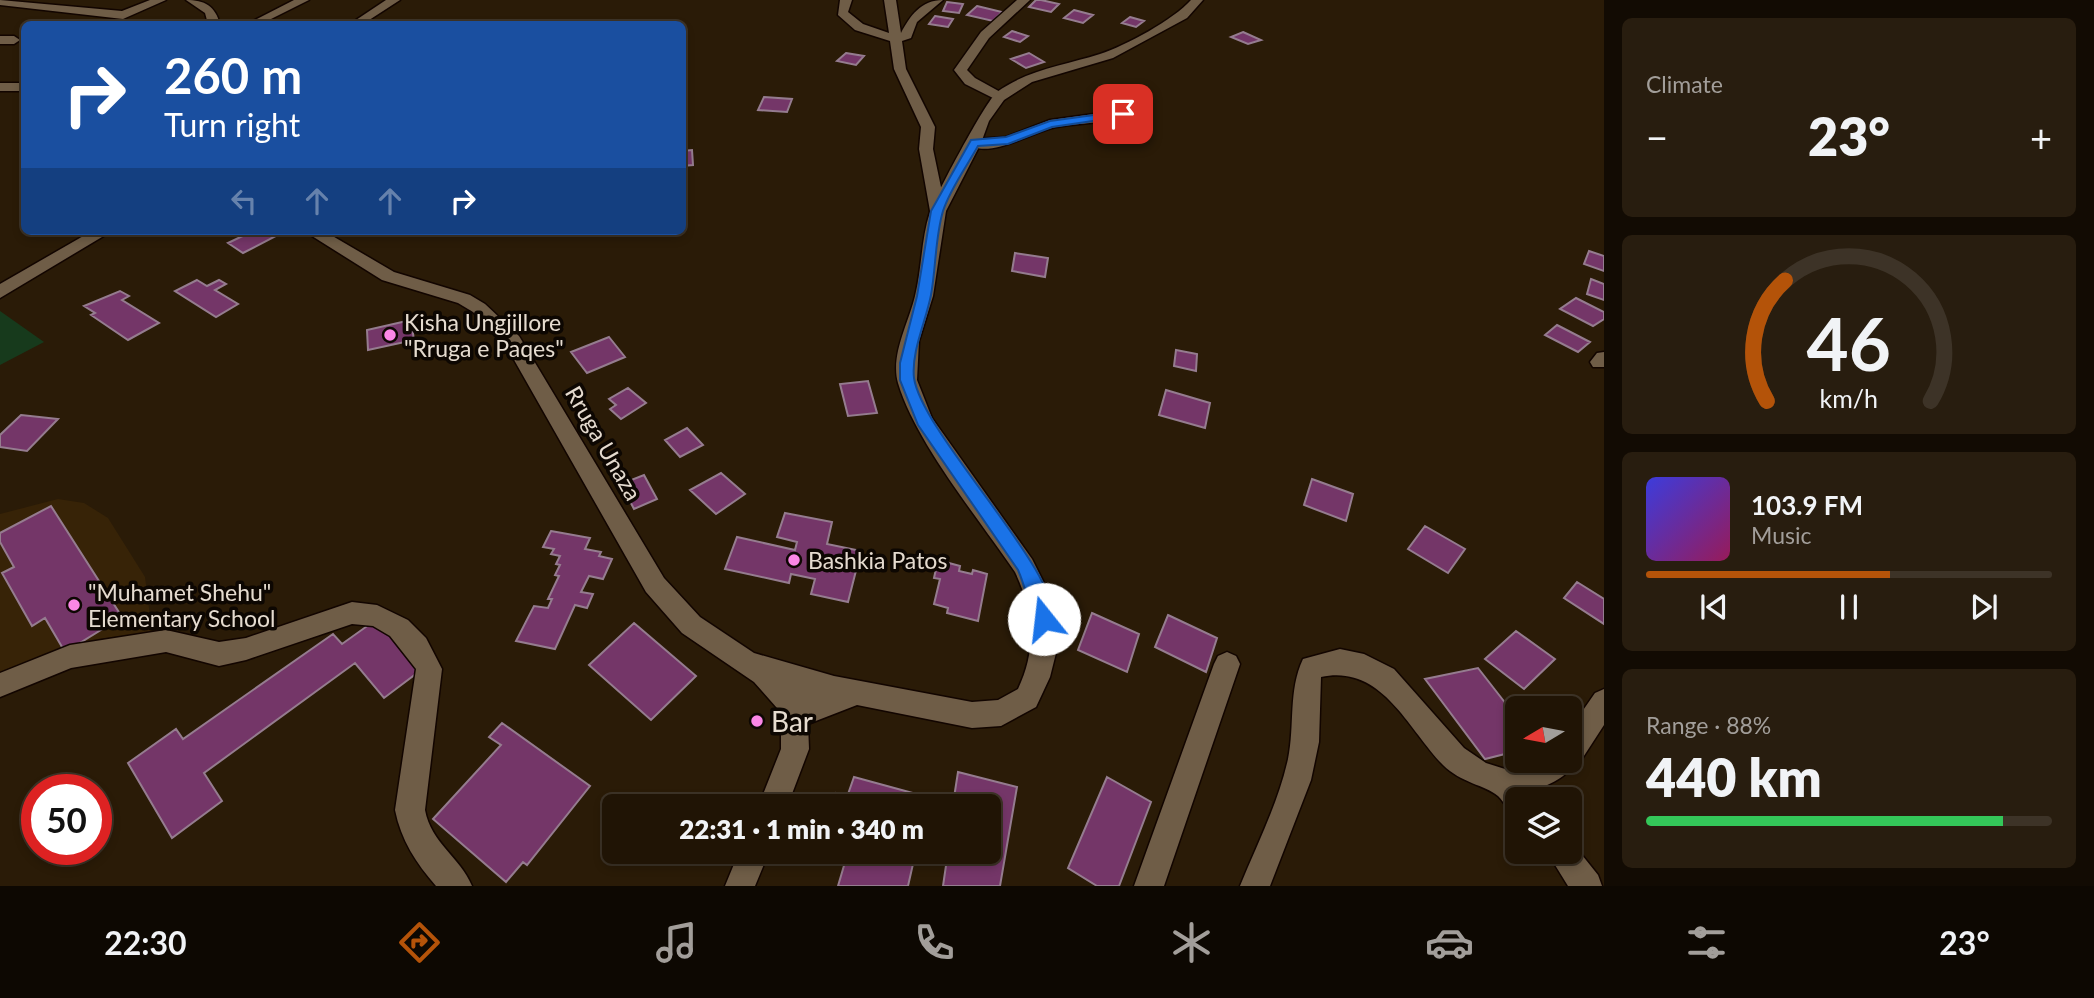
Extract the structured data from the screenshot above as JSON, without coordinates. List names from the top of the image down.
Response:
{
  "streets": {
    "street": ["Rruga Unaza"]
  },
  "places": [
    "Kisha Ungjillore \"Rruga e Paqes\"",
    "Bashkia Patos",
    "\"Muhamet Shehu\" Elementary School",
    "Bar"
  ],
  "north": "left",
  "page": {
    "tile": [
      "Climate",
      ["Range · 88%", "440 km"]
    ],
    "turn": ["260 m", "Turn right"],
    "heat": ["−", "23°", "+"],
    "song": ["103.9 FM", "Music"],
    "limit": "50",
    "trip": "22:31 · 1 min · 340 m",
    "tabs": ["22:30", "23°"],
    "gauge": ["46", "km/h"]
  }
}
